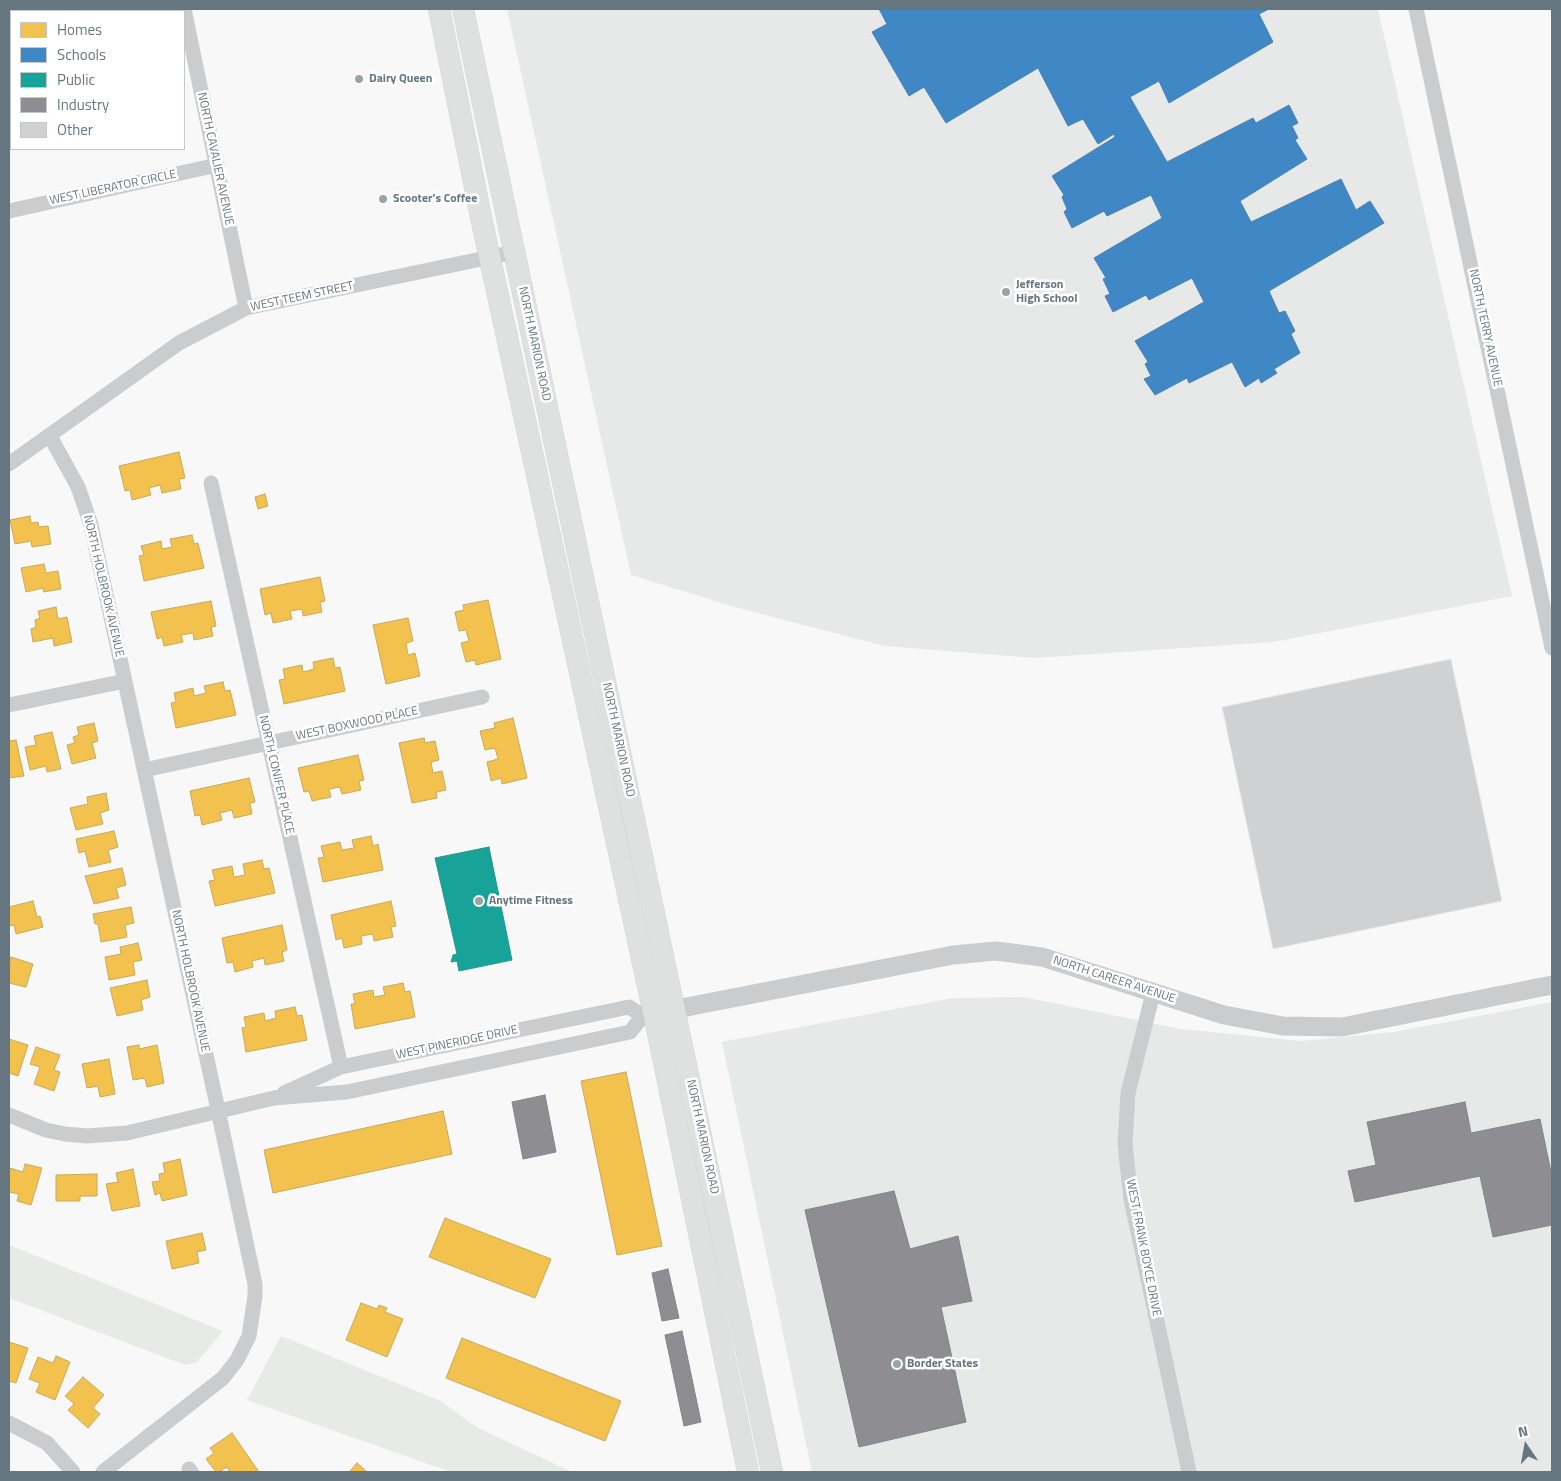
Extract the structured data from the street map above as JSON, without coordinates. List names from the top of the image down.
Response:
{
  "streets": {
    "main road": ["NORTH MARION ROAD"],
    "street": [
      "NORTH CAVALIER AVENUE",
      "WEST LIBERATOR CIRCLE",
      "WEST TEEM STREET",
      "NORTH TERRY AVENUE",
      "NORTH HOLBROOK AVENUE",
      "WEST BOXWOOD PLACE",
      "NORTH CONIFER PLACE",
      "NORTH CAREER AVENUE",
      "WEST PINERIDGE DRIVE",
      "WEST FRANK BOYCE DRIVE"
    ]
  },
  "crossings": [
    ["NORTH CAVALIER AVENUE", "WEST LIBERATOR CIRCLE"],
    ["NORTH CAVALIER AVENUE", "WEST TEEM STREET"],
    ["WEST TEEM STREET", "NORTH MARION ROAD"],
    ["WEST TEEM STREET", "NORTH HOLBROOK AVENUE"],
    ["NORTH MARION ROAD", "NORTH CAREER AVENUE"],
    ["NORTH MARION ROAD", "WEST PINERIDGE DRIVE"],
    ["NORTH HOLBROOK AVENUE", "WEST BOXWOOD PLACE"],
    ["NORTH HOLBROOK AVENUE", "WEST PINERIDGE DRIVE"],
    ["WEST BOXWOOD PLACE", "NORTH CONIFER PLACE"],
    ["NORTH CONIFER PLACE", "WEST PINERIDGE DRIVE"],
    ["NORTH CAREER AVENUE", "WEST PINERIDGE DRIVE"],
    ["NORTH CAREER AVENUE", "WEST FRANK BOYCE DRIVE"]
  ],
  "places": [
    "Dairy Queen",
    "Scooter's Coffee",
    "Jefferson High School",
    "Anytime Fitness",
    "Border States"
  ],
  "legend": [
    "Homes",
    "Schools",
    "Public",
    "Industry",
    "Other"
  ],
  "north": "top"
}
